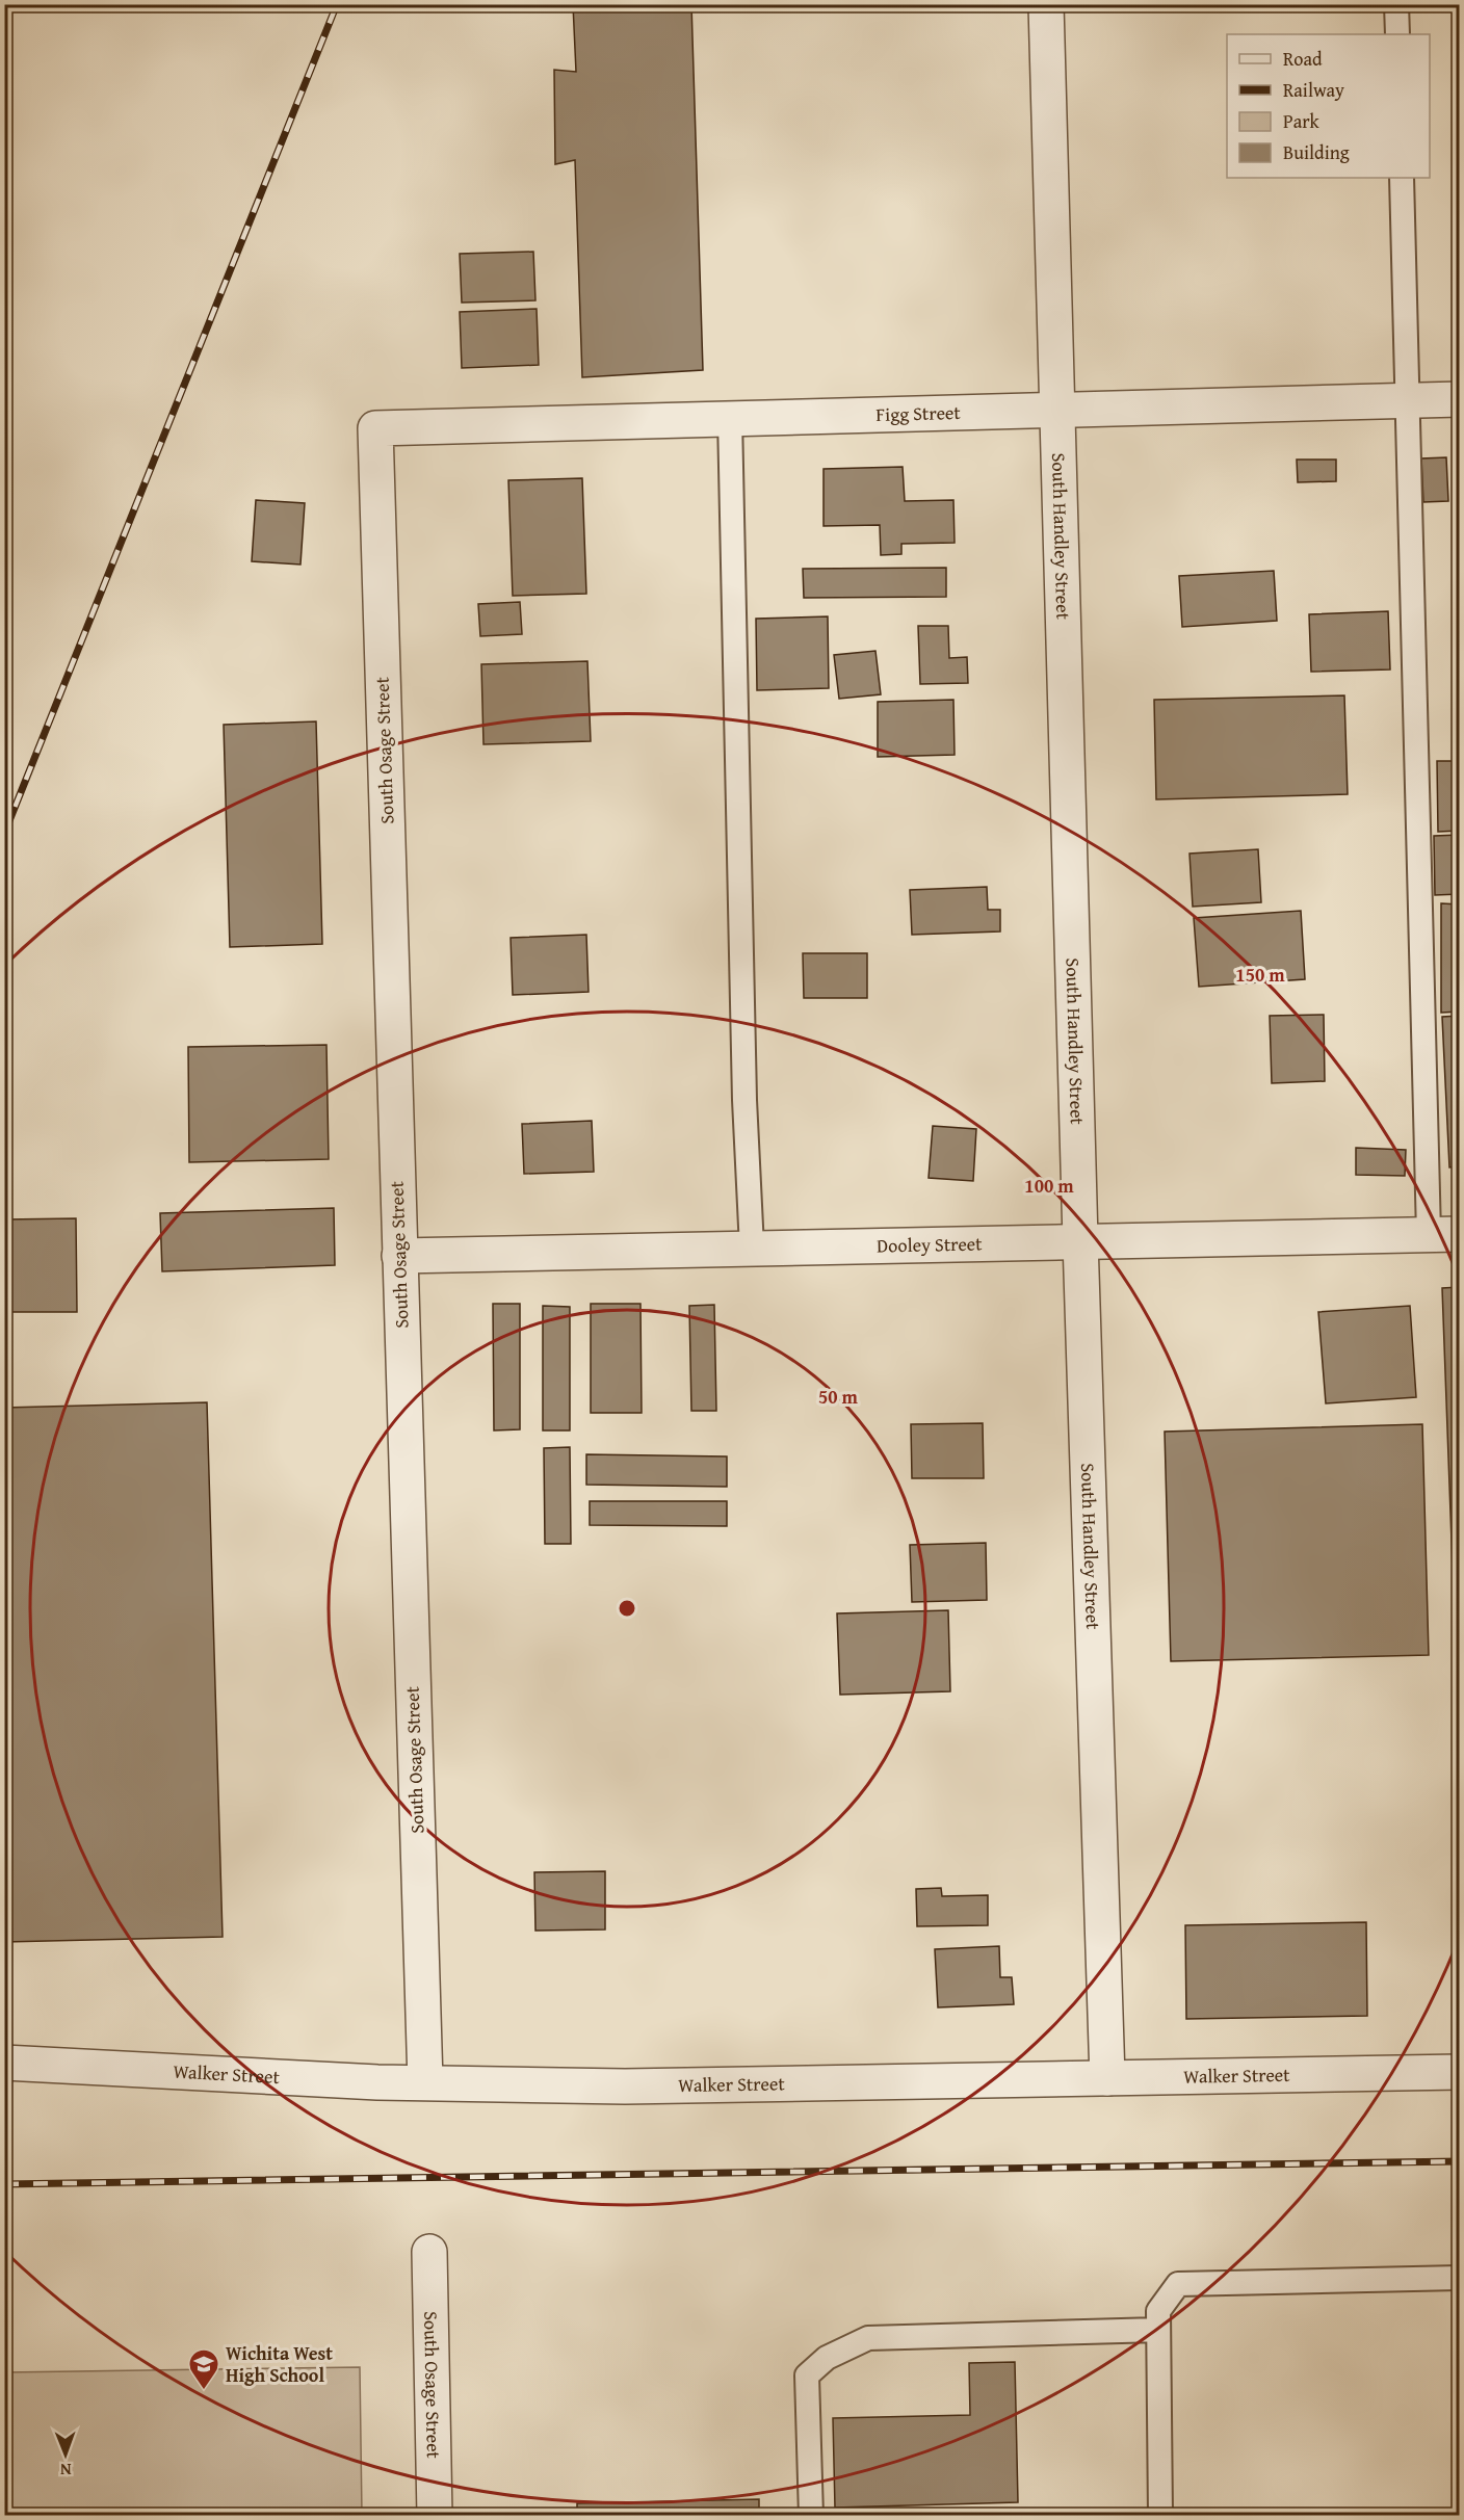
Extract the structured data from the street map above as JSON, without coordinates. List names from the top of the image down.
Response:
{
  "streets": {
    "street": [
      "Figg Street",
      "South Handley Street",
      "South Osage Street",
      "Dooley Street",
      "Walker Street"
    ]
  },
  "crossings": [
    ["Figg Street", "South Handley Street"],
    ["Figg Street", "South Osage Street"],
    ["South Handley Street", "Dooley Street"],
    ["South Handley Street", "Walker Street"],
    ["South Osage Street", "Dooley Street"],
    ["South Osage Street", "Walker Street"]
  ],
  "places": {
    "school or university": ["Wichita West High School"]
  },
  "legend": [
    "Road",
    "Railway",
    "Park",
    "Building"
  ],
  "north": "bottom",
  "rings": ["150 m", "100 m", "50 m"]
}
